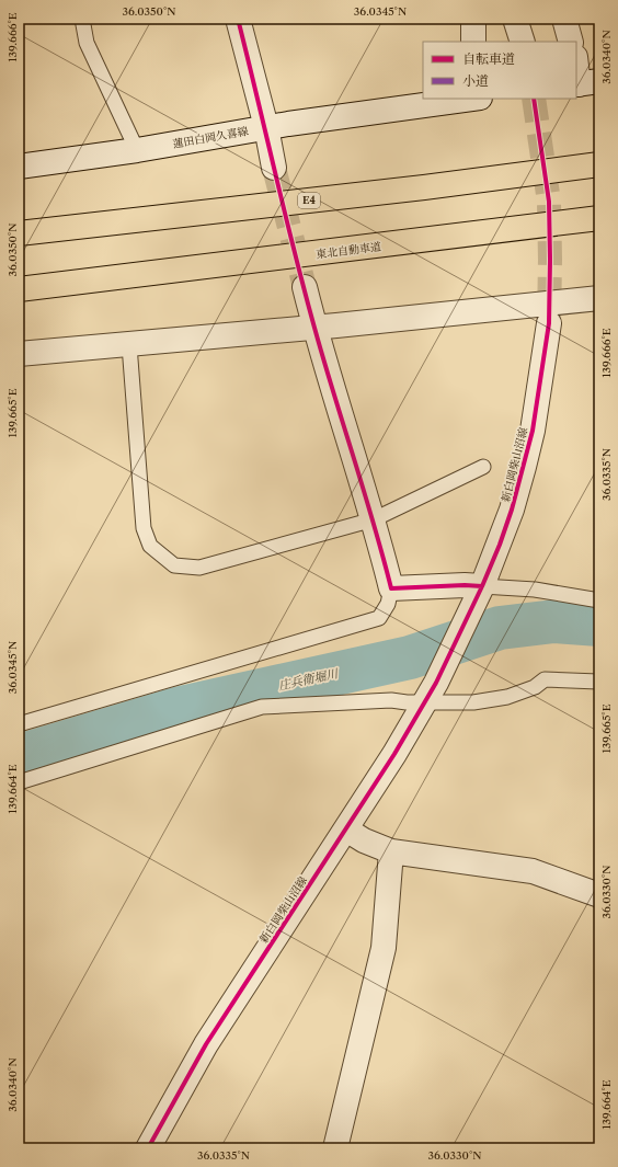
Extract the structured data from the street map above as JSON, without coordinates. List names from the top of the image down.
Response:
{
  "streets": {
    "highway": ["E4", "東北自動車道"],
    "street": ["蓮田白岡久喜線", "新白岡柴山沼線"]
  },
  "water": ["庄兵衛堀川"],
  "legend": ["自転車道", "小道"],
  "coordinates": [
    "36.0350°N",
    "36.0345°N",
    "139.666°E",
    "36.0340°N",
    "139.665°E",
    "36.0335°N",
    "139.664°E",
    "36.0330°N"
  ]
}
